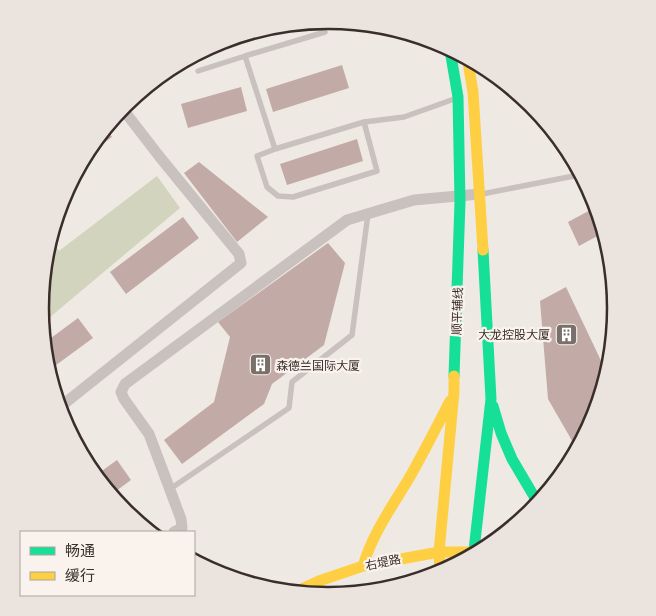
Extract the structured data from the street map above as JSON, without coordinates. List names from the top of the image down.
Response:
{
  "streets": {
    "main road": ["顺平辅线", "右堤路"]
  },
  "crossings": [
    ["顺平辅线", "右堤路"]
  ],
  "places": {
    "building": ["大龙控股大厦", "森德兰国际大厦"]
  },
  "legend": ["畅通", "缓行"]
}
